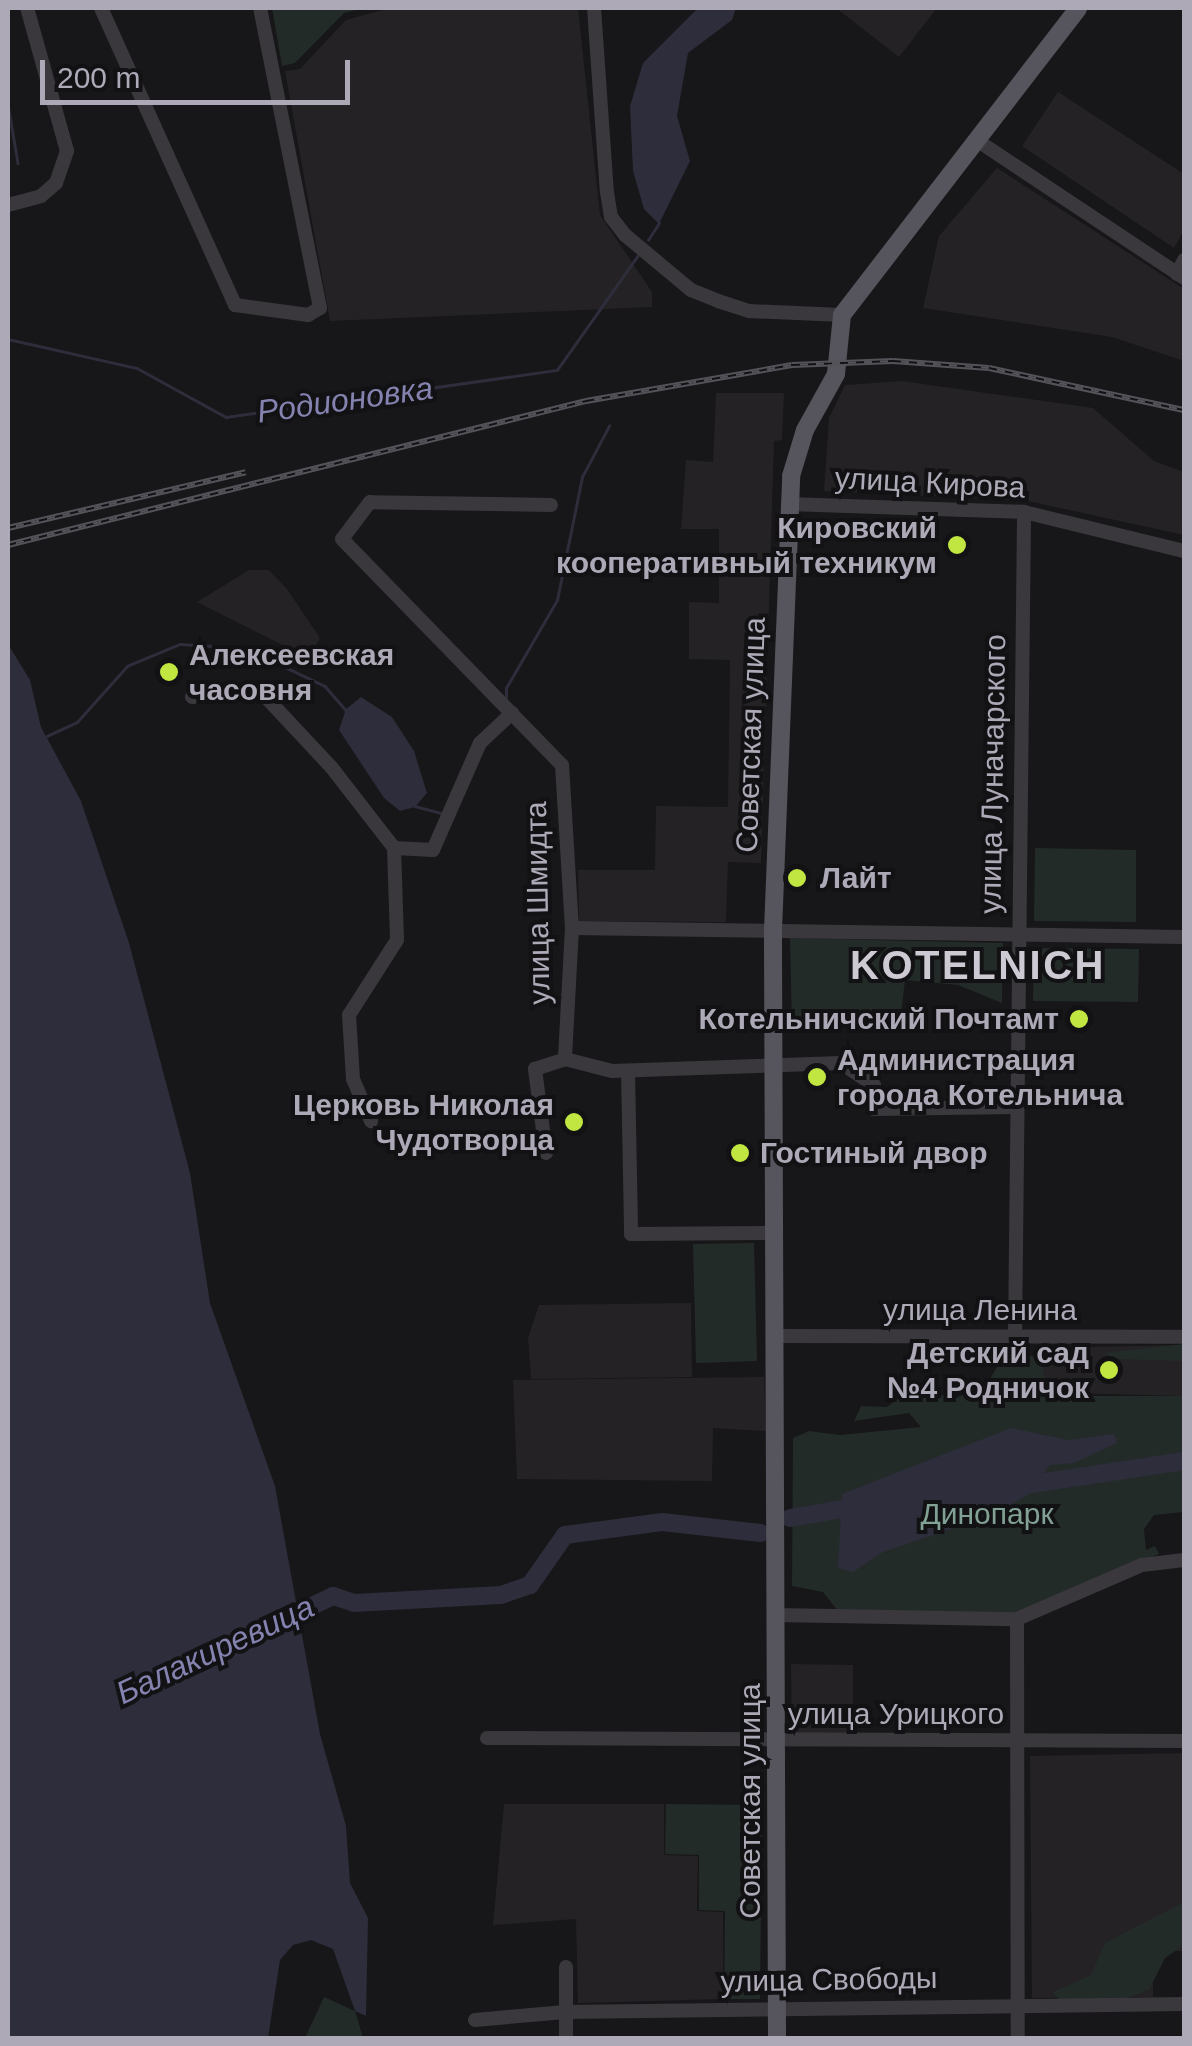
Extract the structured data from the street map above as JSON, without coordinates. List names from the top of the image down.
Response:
{
  "streets": {
    "main road": ["Советская улица"],
    "street": [
      "улица Кирова",
      "улица Луначарского",
      "улица Шмидта",
      "улица Ленина",
      "улица Урицкого",
      "улица Свободы"
    ]
  },
  "crossings": [
    ["улица Кирова", "Советская улица"],
    ["улица Кирова", "улица Луначарского"],
    ["Советская улица", "улица Ленина"],
    ["Советская улица", "улица Урицкого"],
    ["Советская улица", "улица Свободы"],
    ["улица Луначарского", "улица Ленина"]
  ],
  "districts": ["KOTELNICH"],
  "water": ["Родионовка", "Балакиревица"],
  "parks": ["Динопарк"],
  "places": [
    "Кировский кооперативный техникум",
    "Алексеевская часовня",
    "Лайт",
    "Котельничский Почтамт",
    "Администрация города Котельнича",
    "Церковь Николая Чудотворца",
    "Гостиный двор",
    "Детский сад №4 Родничок"
  ],
  "scale_bar": "200 m"
}
